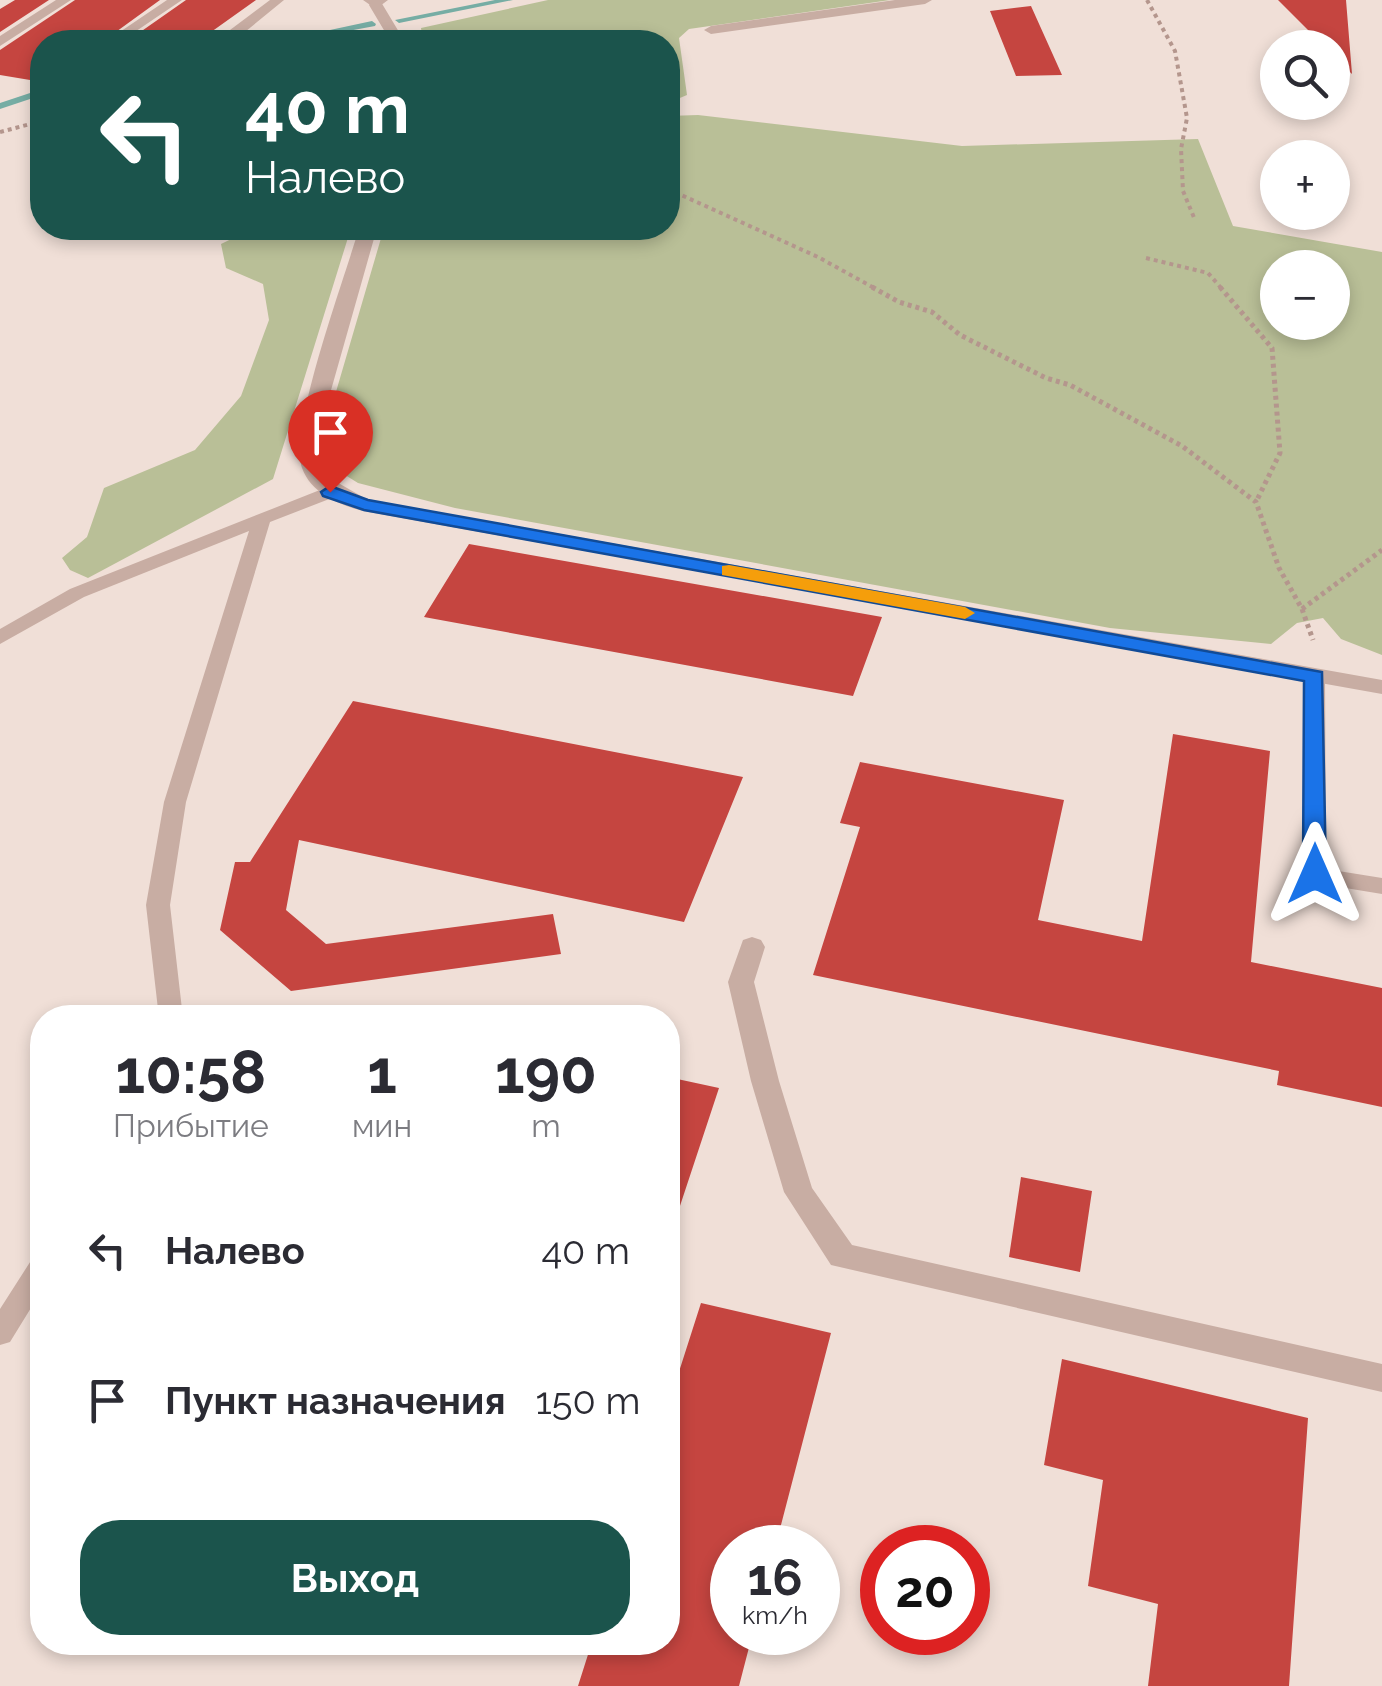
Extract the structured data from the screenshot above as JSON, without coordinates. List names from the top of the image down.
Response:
{
  "page": {
    "map_buttons": ["+", "−"],
    "turn": ["40 m", "Налево"],
    "eta": [
      "10:58",
      "Прибытие",
      "1",
      "мин",
      "190",
      "m"
    ],
    "list": [
      {
        "name": "Налево",
        "value": "40 m"
      },
      {
        "name": "Пункт назначения",
        "value": "150 m"
      }
    ],
    "buttons": "Выход",
    "speed": "16 km/h",
    "limit": "20"
  }
}
